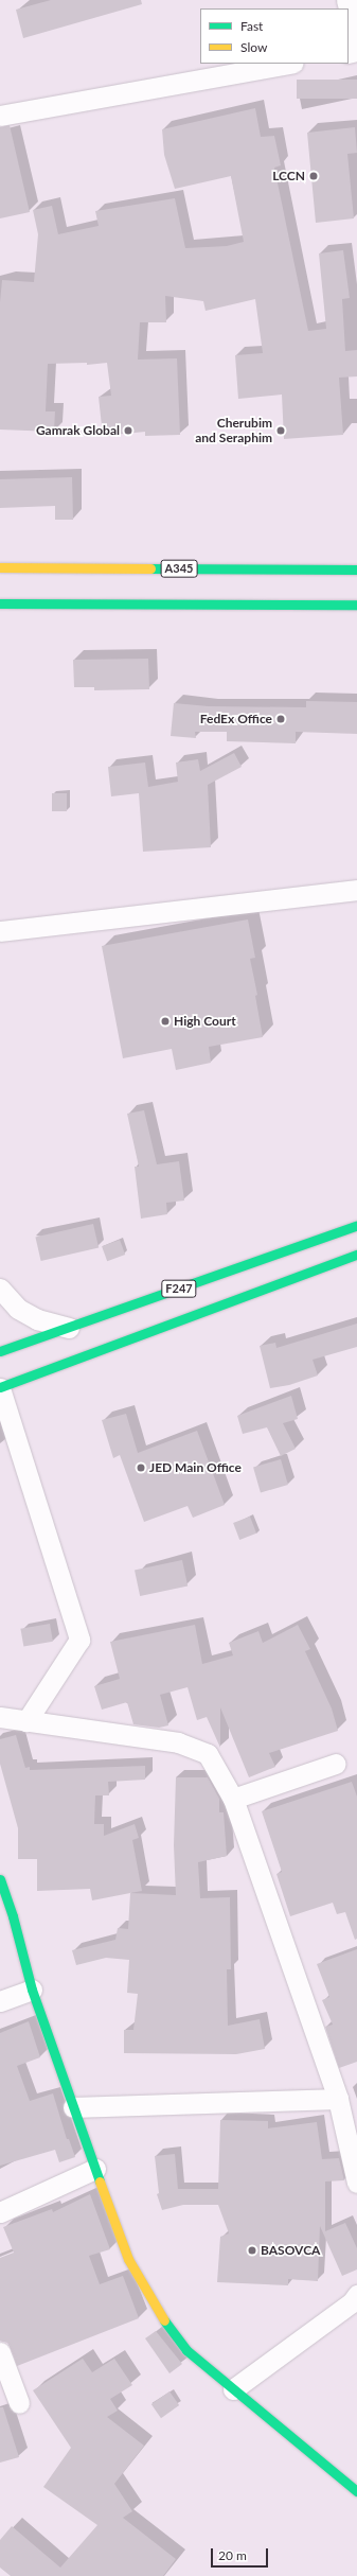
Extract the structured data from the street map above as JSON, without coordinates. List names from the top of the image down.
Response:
{
  "streets": {
    "main road": ["A345", "F247"]
  },
  "places": [
    "LCCN",
    "Gamrak Global",
    "Cherubim and Seraphim",
    "FedEx Office",
    "High Court",
    "JED Main Office",
    "BASOVCA"
  ],
  "legend": ["Fast", "Slow"],
  "scale_bar": "20 m"
}
